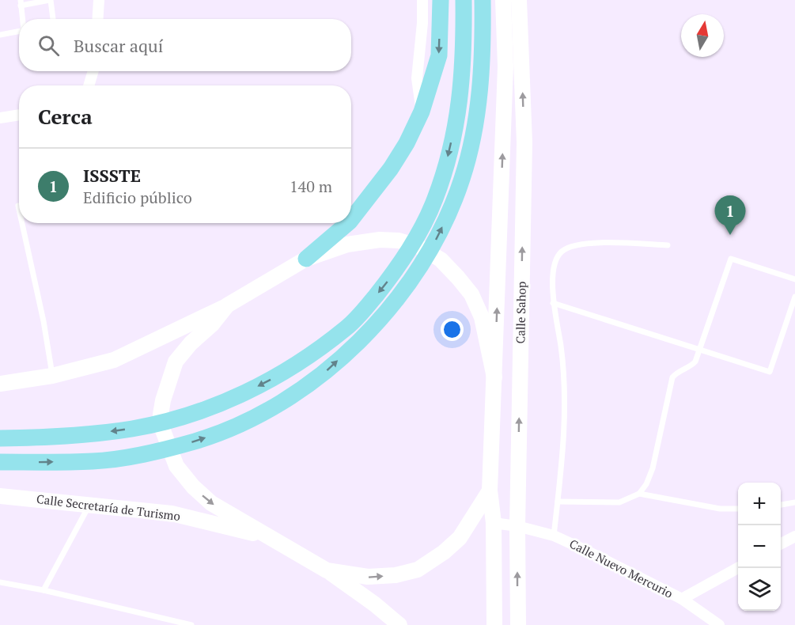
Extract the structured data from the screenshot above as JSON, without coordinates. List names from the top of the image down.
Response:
{
  "streets": {
    "main road": ["Calle Sahop", "Calle Secretaría de Turismo"],
    "street": ["Calle Nuevo Mercurio"]
  },
  "crossings": [
    ["Calle Sahop", "Calle Nuevo Mercurio"]
  ],
  "north": "top",
  "page": {
    "search": "Buscar aquí",
    "heading": "Cerca",
    "list": [
      {
        "mark": "1",
        "name": "ISSSTE",
        "note": "Edificio público",
        "value": "140 m"
      }
    ],
    "pins": "1",
    "map_buttons": ["+", "−"]
  }
}
